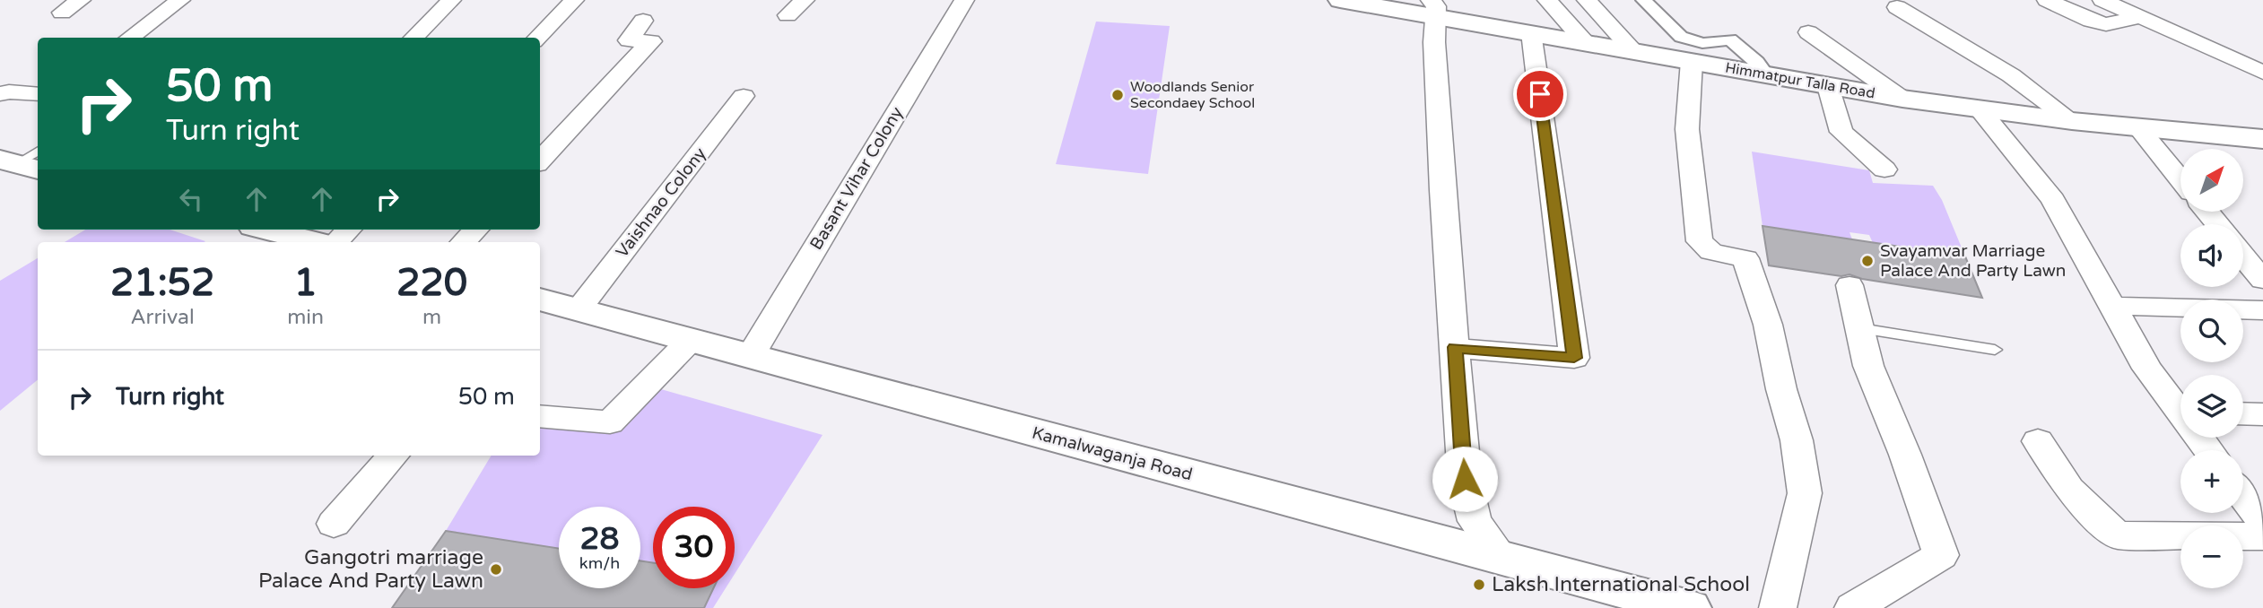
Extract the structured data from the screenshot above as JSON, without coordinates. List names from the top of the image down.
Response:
{
  "streets": {
    "main road": ["Himmatpur Talla Road", "Kamalwaganja Road"],
    "street": ["Basant Vihar Colony", "Vaishnao Colony"]
  },
  "crossings": [
    ["Basant Vihar Colony", "Kamalwaganja Road"],
    ["Vaishnao Colony", "Kamalwaganja Road"]
  ],
  "places": [
    "Woodlands Senior Secondaey School",
    "Svayamvar Marriage Palace And Party Lawn",
    "Gangotri marriage Palace And Party Lawn",
    "Laksh International School"
  ],
  "north": "top right",
  "page": {
    "turn": ["50 m", "Turn right"],
    "map_buttons": ["+", "−"],
    "eta": [
      "21:52",
      "Arrival",
      "1",
      "min",
      "220",
      "m"
    ],
    "list": [
      {
        "name": "Turn right",
        "value": "50 m"
      }
    ],
    "speed": "28 km/h",
    "limit": "30"
  }
}
